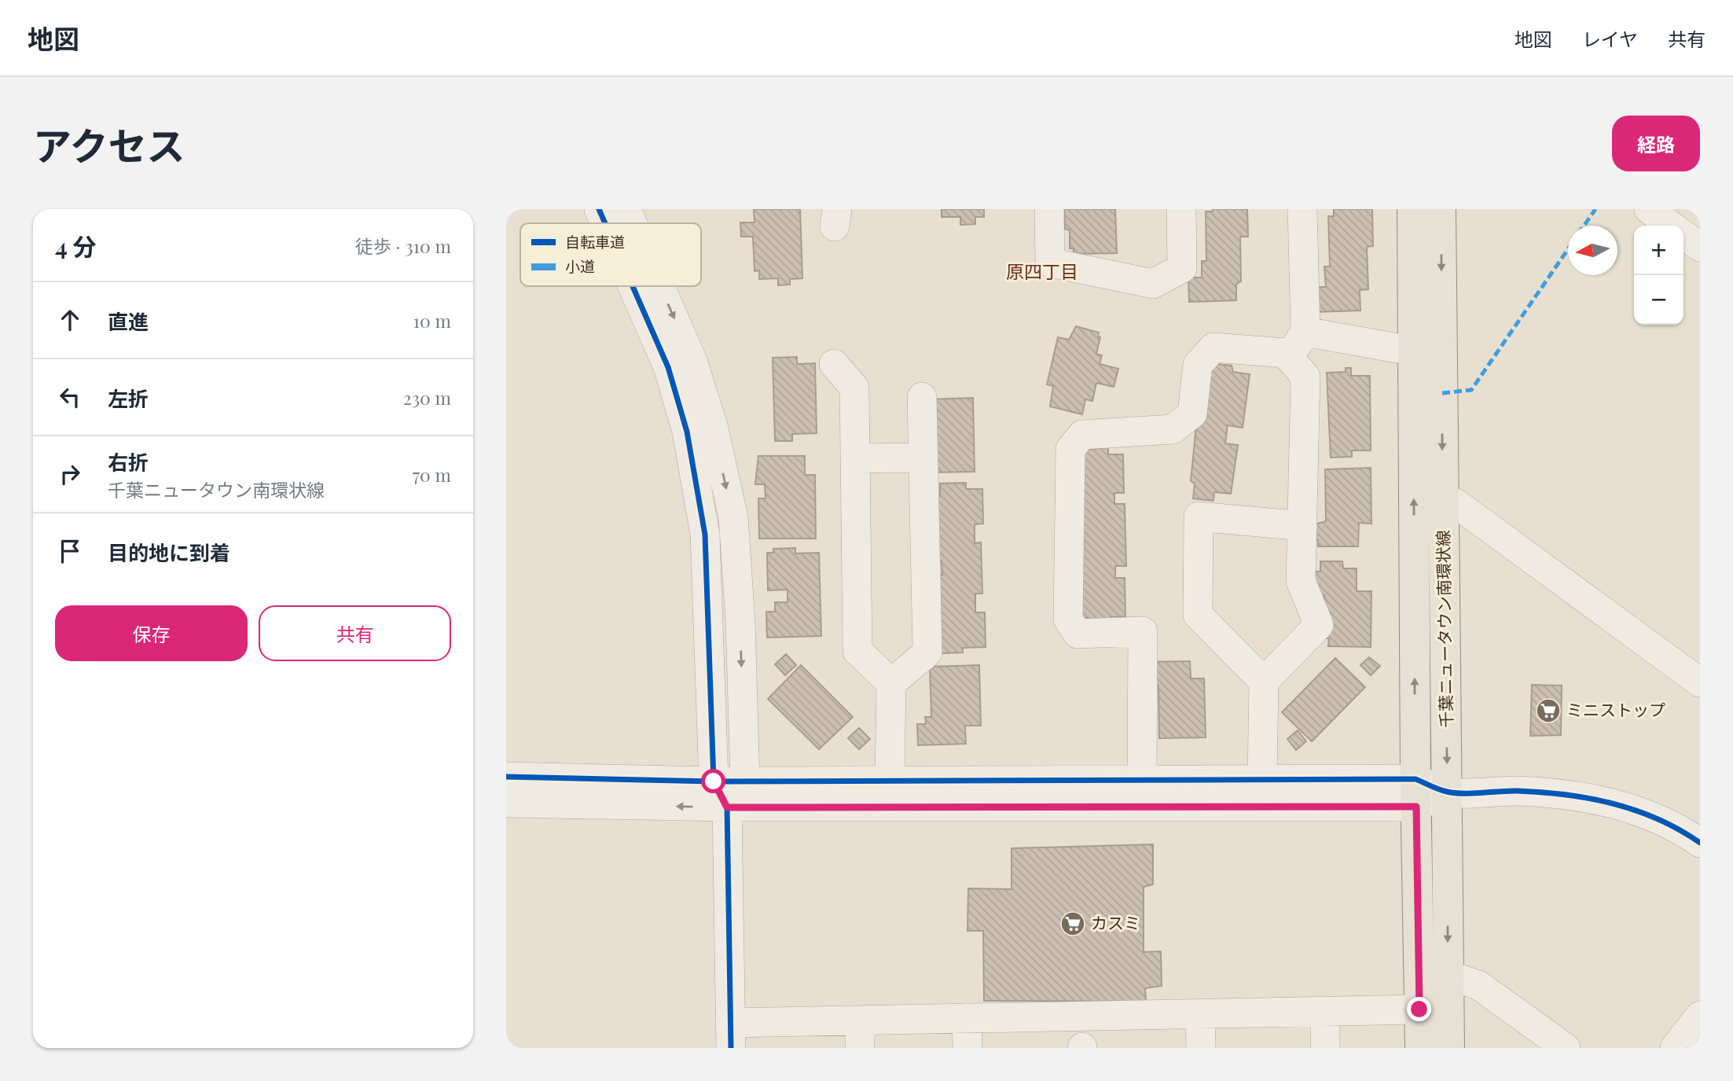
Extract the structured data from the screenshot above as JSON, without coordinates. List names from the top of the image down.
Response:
{
  "streets": {
    "main road": ["千葉ニュータウン南環状線"]
  },
  "districts": ["原四丁目"],
  "places": {
    "supermarket": ["ミニストップ", "カスミ"]
  },
  "legend": ["自転車道", "小道"],
  "north": "left",
  "page": {
    "header": "地図",
    "nav": ["地図", "レイヤ", "共有"],
    "title": "アクセス",
    "buttons": [
      "経路",
      ["保存", "共有"]
    ],
    "heading": ["4 分", "徒歩 · 310 m"],
    "map_buttons": ["+", "−"],
    "list": [
      ["直進", "10 m"],
      ["左折", "230 m"],
      ["右折", "千葉ニュータウン南環状線", "70 m"],
      "目的地に到着"
    ]
  }
}
